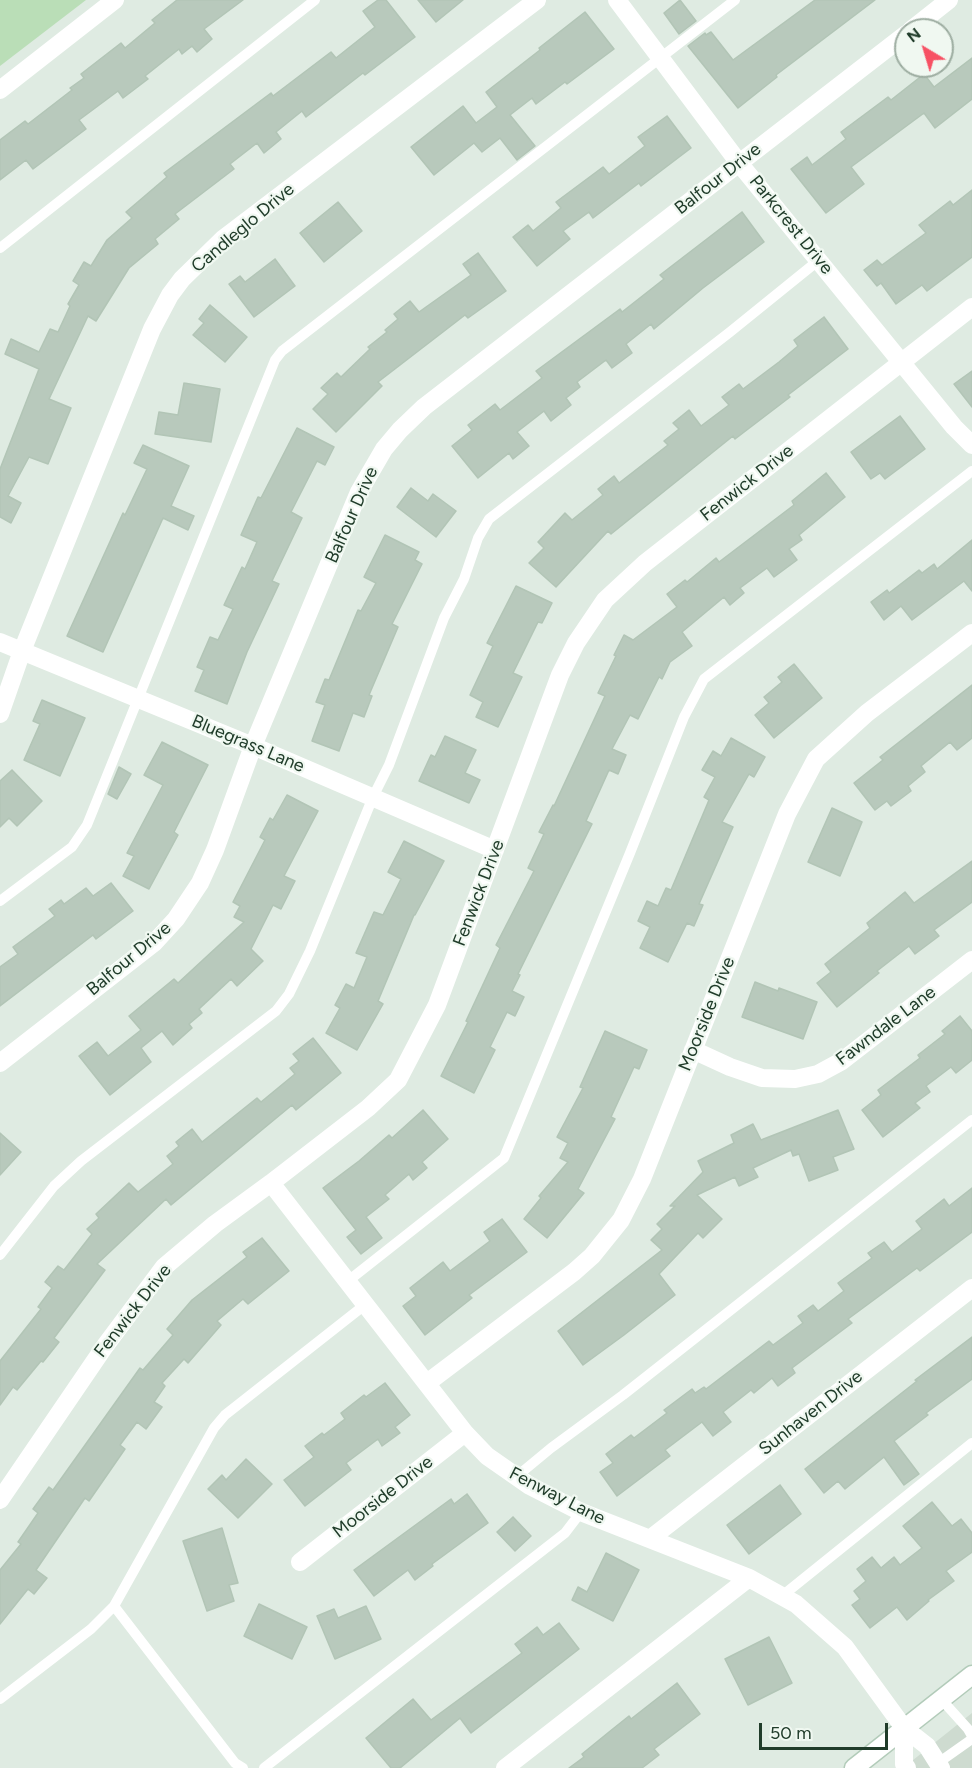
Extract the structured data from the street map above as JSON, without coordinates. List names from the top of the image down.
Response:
{
  "streets": {
    "street": [
      "Balfour Drive",
      "Parkcrest Drive",
      "Candleglo Drive",
      "Fenwick Drive",
      "Bluegrass Lane",
      "Moorside Drive",
      "Fawndale Lane",
      "Sunhaven Drive",
      "Fenway Lane"
    ]
  },
  "crossings": [
    ["Balfour Drive", "Parkcrest Drive"],
    ["Balfour Drive", "Bluegrass Lane"],
    ["Parkcrest Drive", "Fenwick Drive"],
    ["Candleglo Drive", "Bluegrass Lane"],
    ["Fenwick Drive", "Bluegrass Lane"],
    ["Fenwick Drive", "Fenway Lane"],
    ["Moorside Drive", "Fawndale Lane"],
    ["Moorside Drive", "Fenway Lane"],
    ["Sunhaven Drive", "Fenway Lane"]
  ],
  "scale_bar": "50 m",
  "north": "top left"
}
